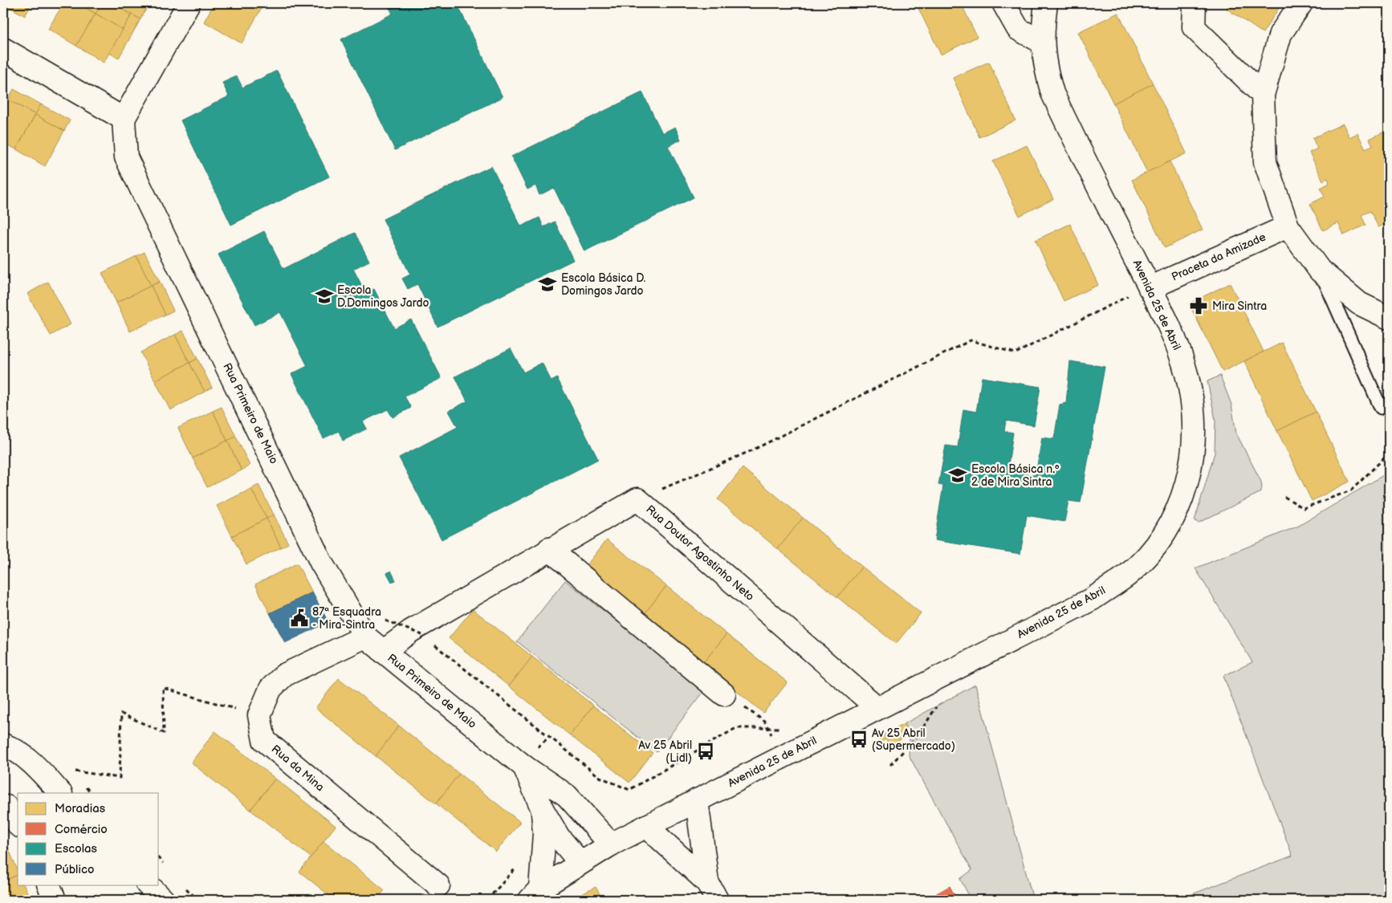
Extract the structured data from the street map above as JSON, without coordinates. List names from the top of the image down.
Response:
{
  "streets": {
    "street": [
      "Praceta da Amizade",
      "Avenida 25 de Abril",
      "Rua Primeiro de Maio",
      "Rua Doutor Agostinho Neto",
      "Rua da Mina"
    ]
  },
  "crossings": [
    ["Praceta da Amizade", "Avenida 25 de Abril"],
    ["Avenida 25 de Abril", "Rua Primeiro de Maio"],
    ["Avenida 25 de Abril", "Rua Doutor Agostinho Neto"],
    ["Rua Primeiro de Maio", "Rua Doutor Agostinho Neto"]
  ],
  "places": {
    "school or university": ["Escola Básica D. Domingos Jardo", "Escola D.Domingos Jardo", "Escola Básica n.º 2 de Mira Sintra"],
    "pharmacy": ["Mira Sintra"],
    "public building": ["87ª Esquadra - Mira-Sintra"],
    "bus stop": ["Av 25 Abril (Supermercado)", "Av 25 Abril (Lidl)"]
  },
  "legend": [
    "Moradias",
    "Comércio",
    "Escolas",
    "Público"
  ]
}
